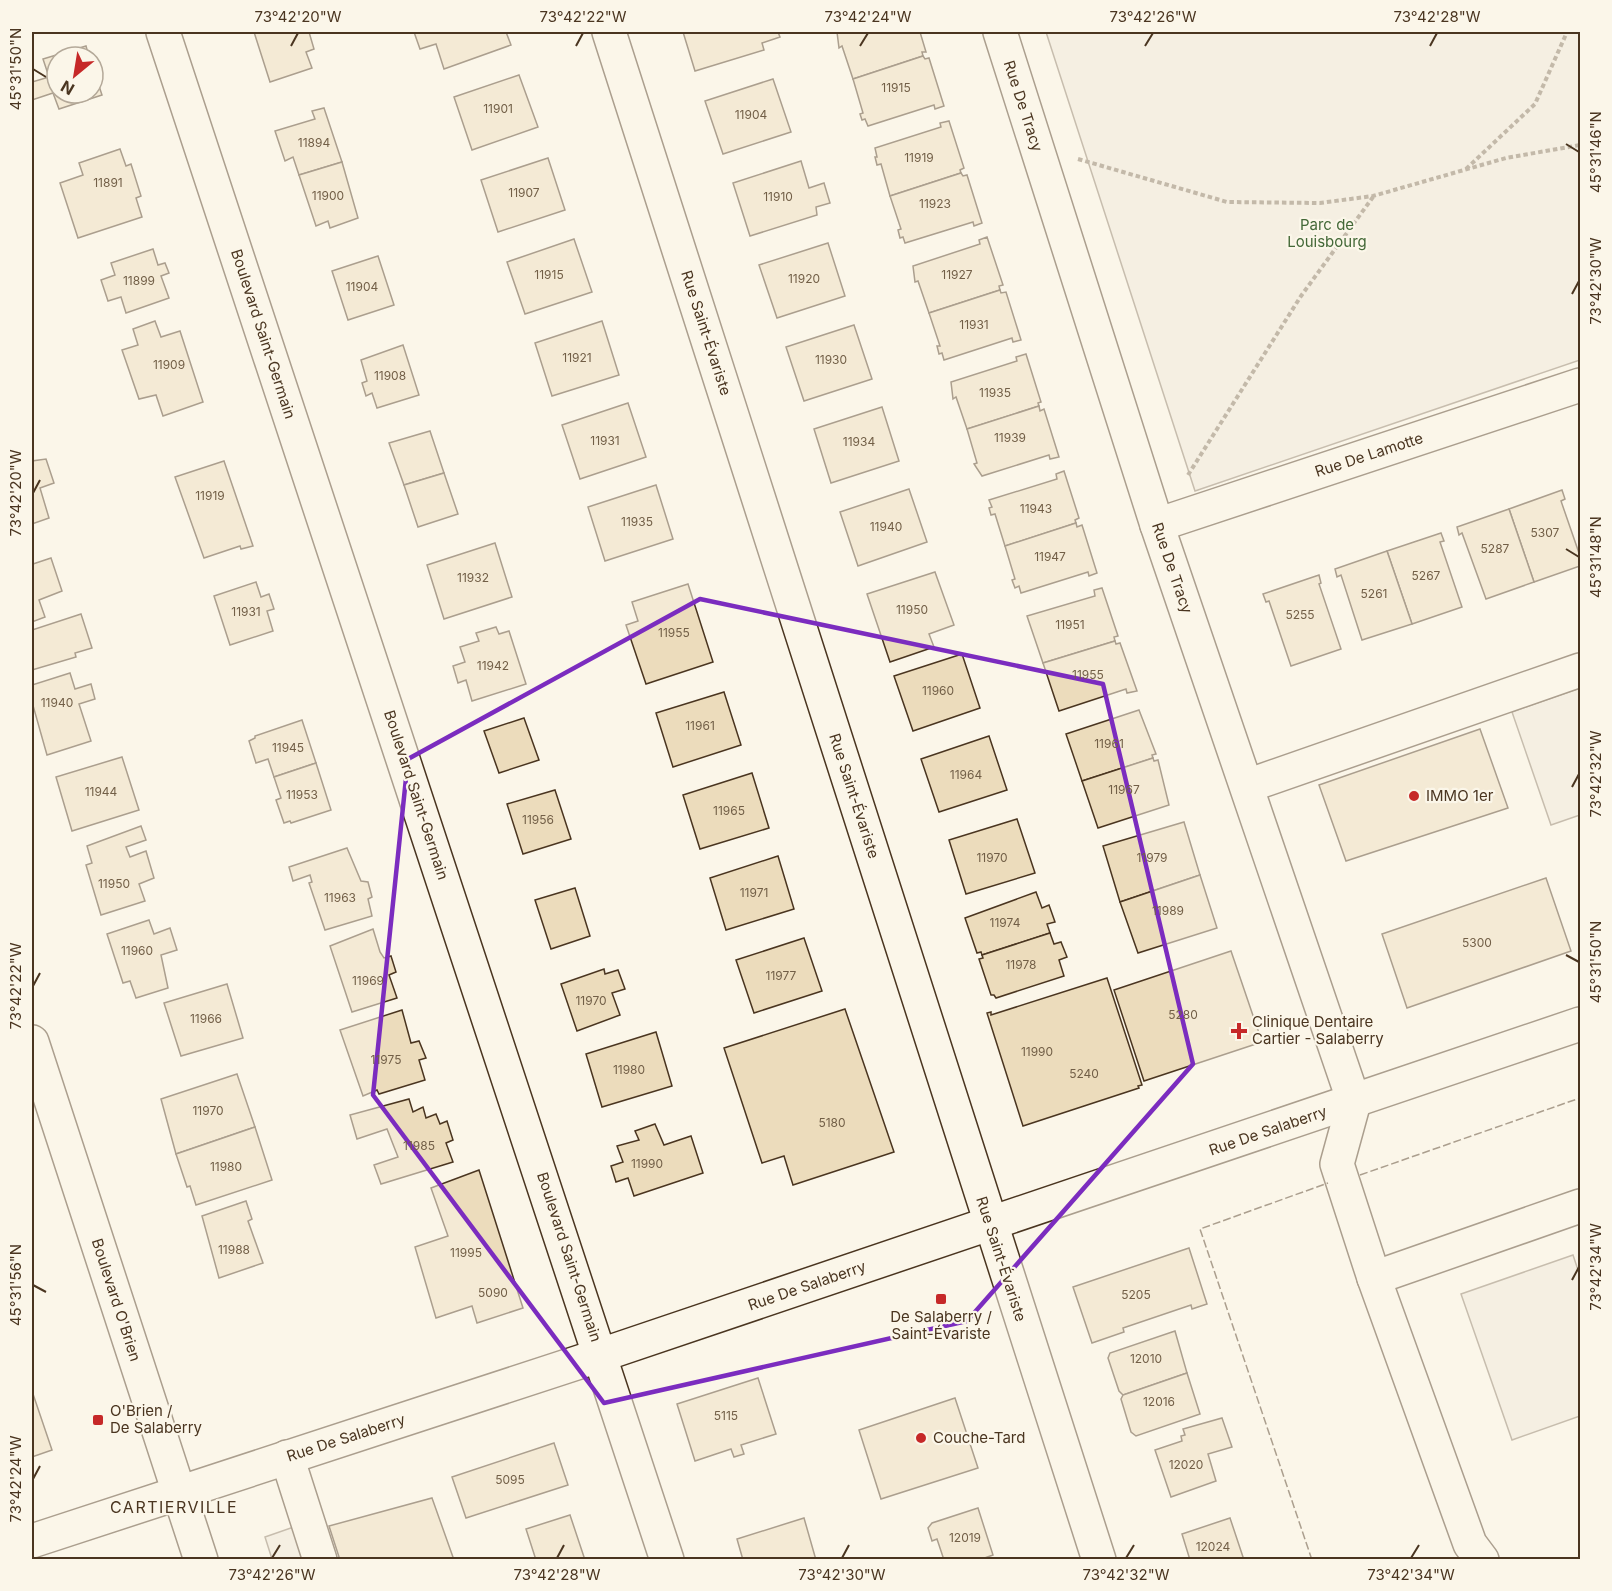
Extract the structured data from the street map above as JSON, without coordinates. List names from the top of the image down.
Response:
{
  "streets": {
    "street": [
      "Rue De Tracy",
      "Rue Saint-Évariste",
      "Boulevard Saint-Germain",
      "Rue De Lamotte",
      "Rue De Salaberry",
      "Boulevard O'Brien"
    ]
  },
  "crossings": [
    ["Rue De Tracy", "Rue De Lamotte"],
    ["Rue De Tracy", "Rue De Salaberry"],
    ["Rue Saint-Évariste", "Rue De Salaberry"],
    ["Boulevard Saint-Germain", "Rue De Salaberry"],
    ["Rue De Salaberry", "Boulevard O'Brien"]
  ],
  "districts": ["CARTIERVILLE"],
  "parks": ["Parc de Louisbourg"],
  "places": {
    "other": ["IMMO 1er", "Couche-Tard"],
    "health": ["Clinique Dentaire Cartier - Salaberry"],
    "transit": ["De Salaberry / Saint-Évariste", "O'Brien / De Salaberry"]
  },
  "house_numbers": [
    "11915",
    "11901",
    "11904",
    "11894",
    "11919",
    "11891",
    "11907",
    "11900",
    "11910",
    "11923",
    "11915",
    "11927",
    "11920",
    "11899",
    "11904",
    "11931",
    "11921",
    "11930",
    "11909",
    "11908",
    "11935",
    "11939",
    "11931",
    "11934",
    "11919",
    "11943",
    "11935",
    "11940",
    "5307",
    "5287",
    "11947",
    "5267",
    "11932",
    "5261",
    "11950",
    "11931",
    "5255",
    "11951",
    "11955",
    "11942",
    "11955",
    "11960",
    "11940",
    "11961",
    "11961",
    "11945",
    "11964",
    "11967",
    "11944",
    "11953",
    "11965",
    "11956",
    "11970",
    "11979",
    "11950",
    "11971",
    "11963",
    "11989",
    "11974",
    "5300",
    "11960",
    "11978",
    "11977",
    "11969",
    "11970",
    "5280",
    "11966",
    "11990",
    "11975",
    "11980",
    "5240",
    "11970",
    "5180",
    "11985",
    "11990",
    "11980",
    "11988",
    "11995",
    "5090",
    "5205",
    "12010",
    "12016",
    "5115",
    "12020",
    "5095",
    "12019",
    "12024"
  ],
  "north": "bottom left",
  "coordinates": [
    "73°42'20\"W",
    "73°42'22\"W",
    "73°42'24\"W",
    "73°42'26\"W",
    "73°42'28\"W",
    "45°31'50\"N",
    "45°31'46\"N",
    "73°42'30\"W",
    "45°31'48\"N",
    "73°42'32\"W",
    "73°42'34\"W",
    "45°31'56\"N"
  ]
}
